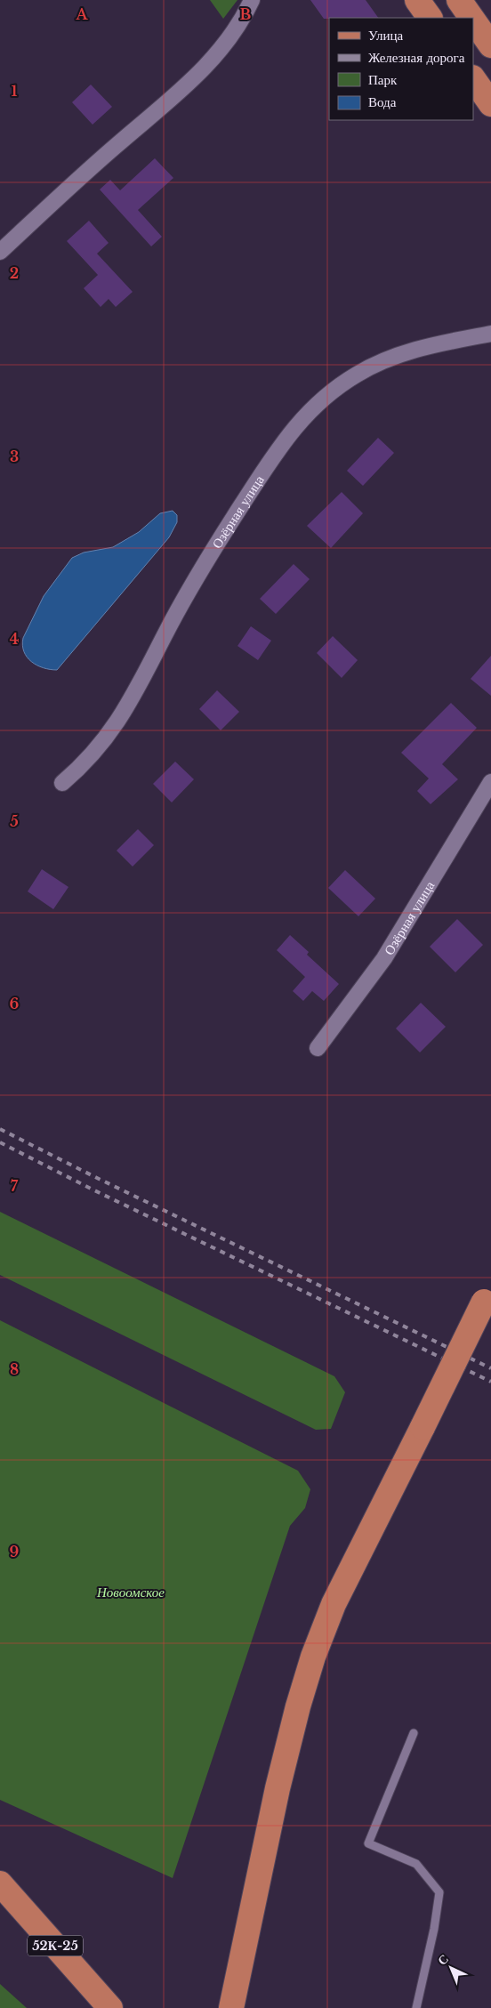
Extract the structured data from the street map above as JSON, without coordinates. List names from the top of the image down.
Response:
{
  "streets": {
    "main road": ["52К-25"],
    "street": ["Озёрная улица"]
  },
  "parks": ["Новоомское"],
  "legend": [
    "Улица",
    "Железная дорога",
    "Парк",
    "Вода"
  ],
  "north": "top left",
  "grid": {
    "columns": ["A", "B"],
    "rows": [
      "1",
      "2",
      "3",
      "4",
      "5",
      "6",
      "7",
      "8",
      "9"
    ]
  }
}
